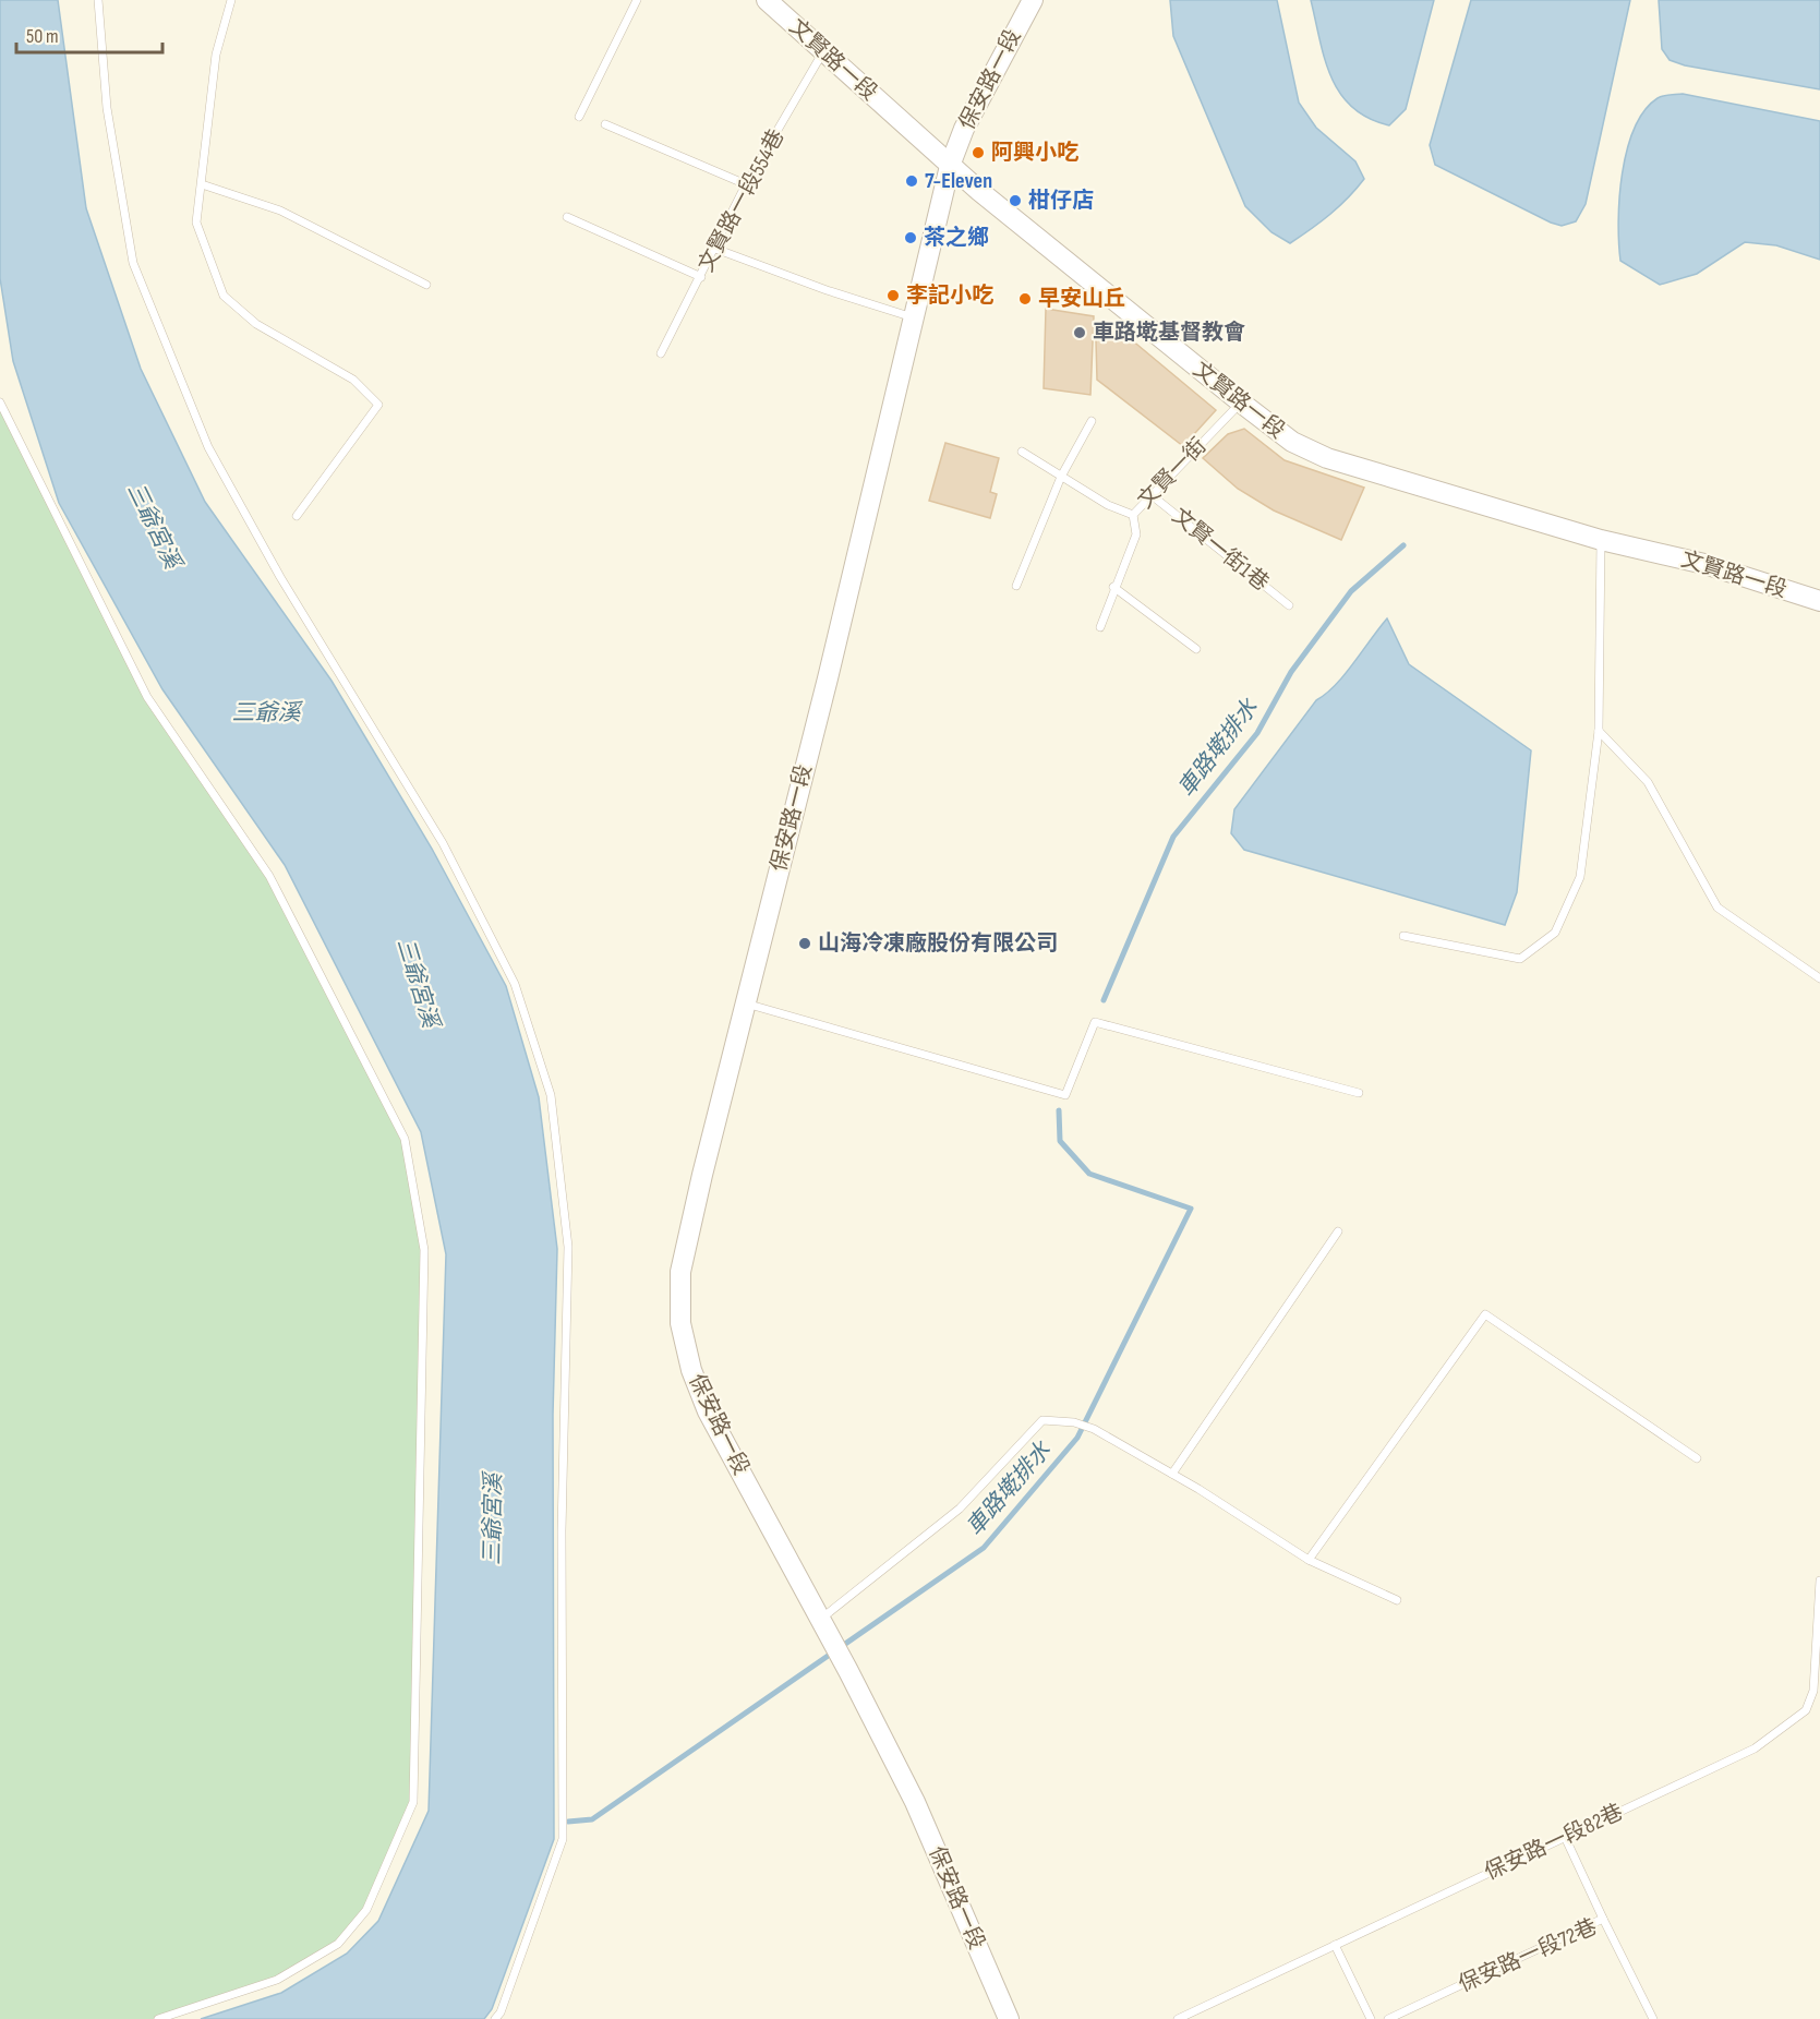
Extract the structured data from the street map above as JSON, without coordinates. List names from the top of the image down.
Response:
{
  "streets": {
    "street": ["文賢路一段", "保安路一段"],
    "lane": [
      "文賢路一段554巷",
      "文賢一街",
      "文賢一街1巷",
      "保安路一段82巷",
      "保安路一段72巷"
    ]
  },
  "crossings": [
    ["文賢路一段", "保安路一段"],
    ["文賢路一段", "文賢路一段554巷"],
    ["文賢路一段", "文賢一街"],
    ["文賢一街", "文賢一街1巷"]
  ],
  "water": ["三爺宮溪", "三爺溪", "車路墘排水"],
  "places": [
    "阿興小吃",
    "7-Eleven",
    "柑仔店",
    "茶之鄉",
    "李記小吃",
    "早安山丘",
    "車路墘基督教會",
    "山海冷凍廠股份有限公司"
  ],
  "scale_bar": "50 m"
}
